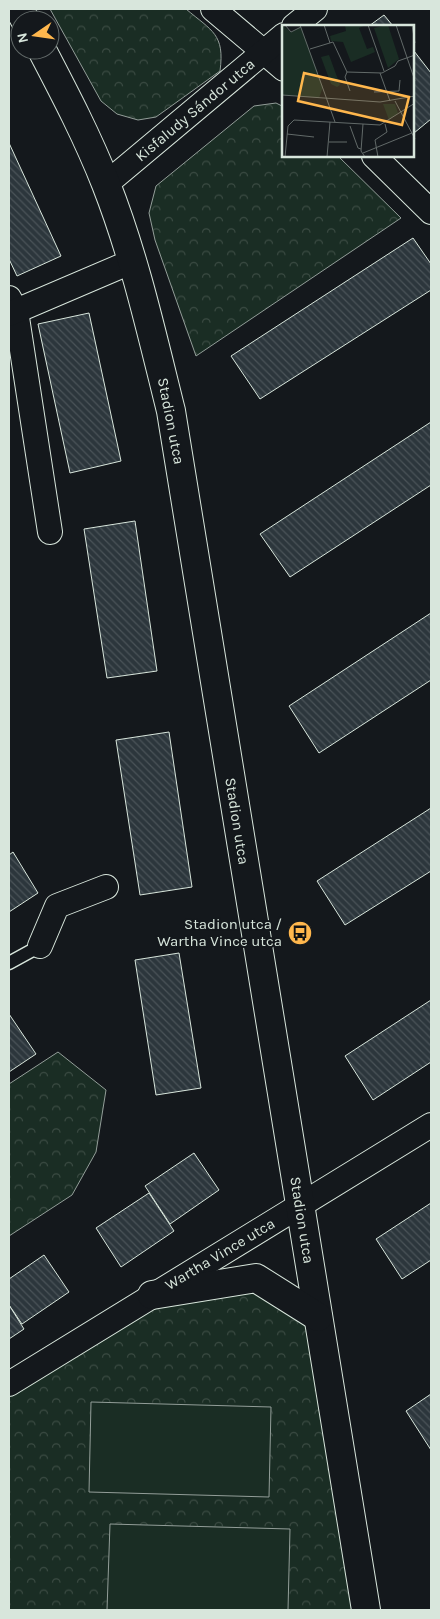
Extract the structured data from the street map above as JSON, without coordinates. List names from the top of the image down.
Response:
{
  "streets": {
    "street": ["Kisfaludy Sándor utca", "Stadion utca", "Wartha Vince utca"]
  },
  "crossings": [
    ["Kisfaludy Sándor utca", "Stadion utca"],
    ["Stadion utca", "Wartha Vince utca"]
  ],
  "places": {
    "bus stop": ["Stadion utca / Wartha Vince utca"]
  },
  "north": "left"
}
